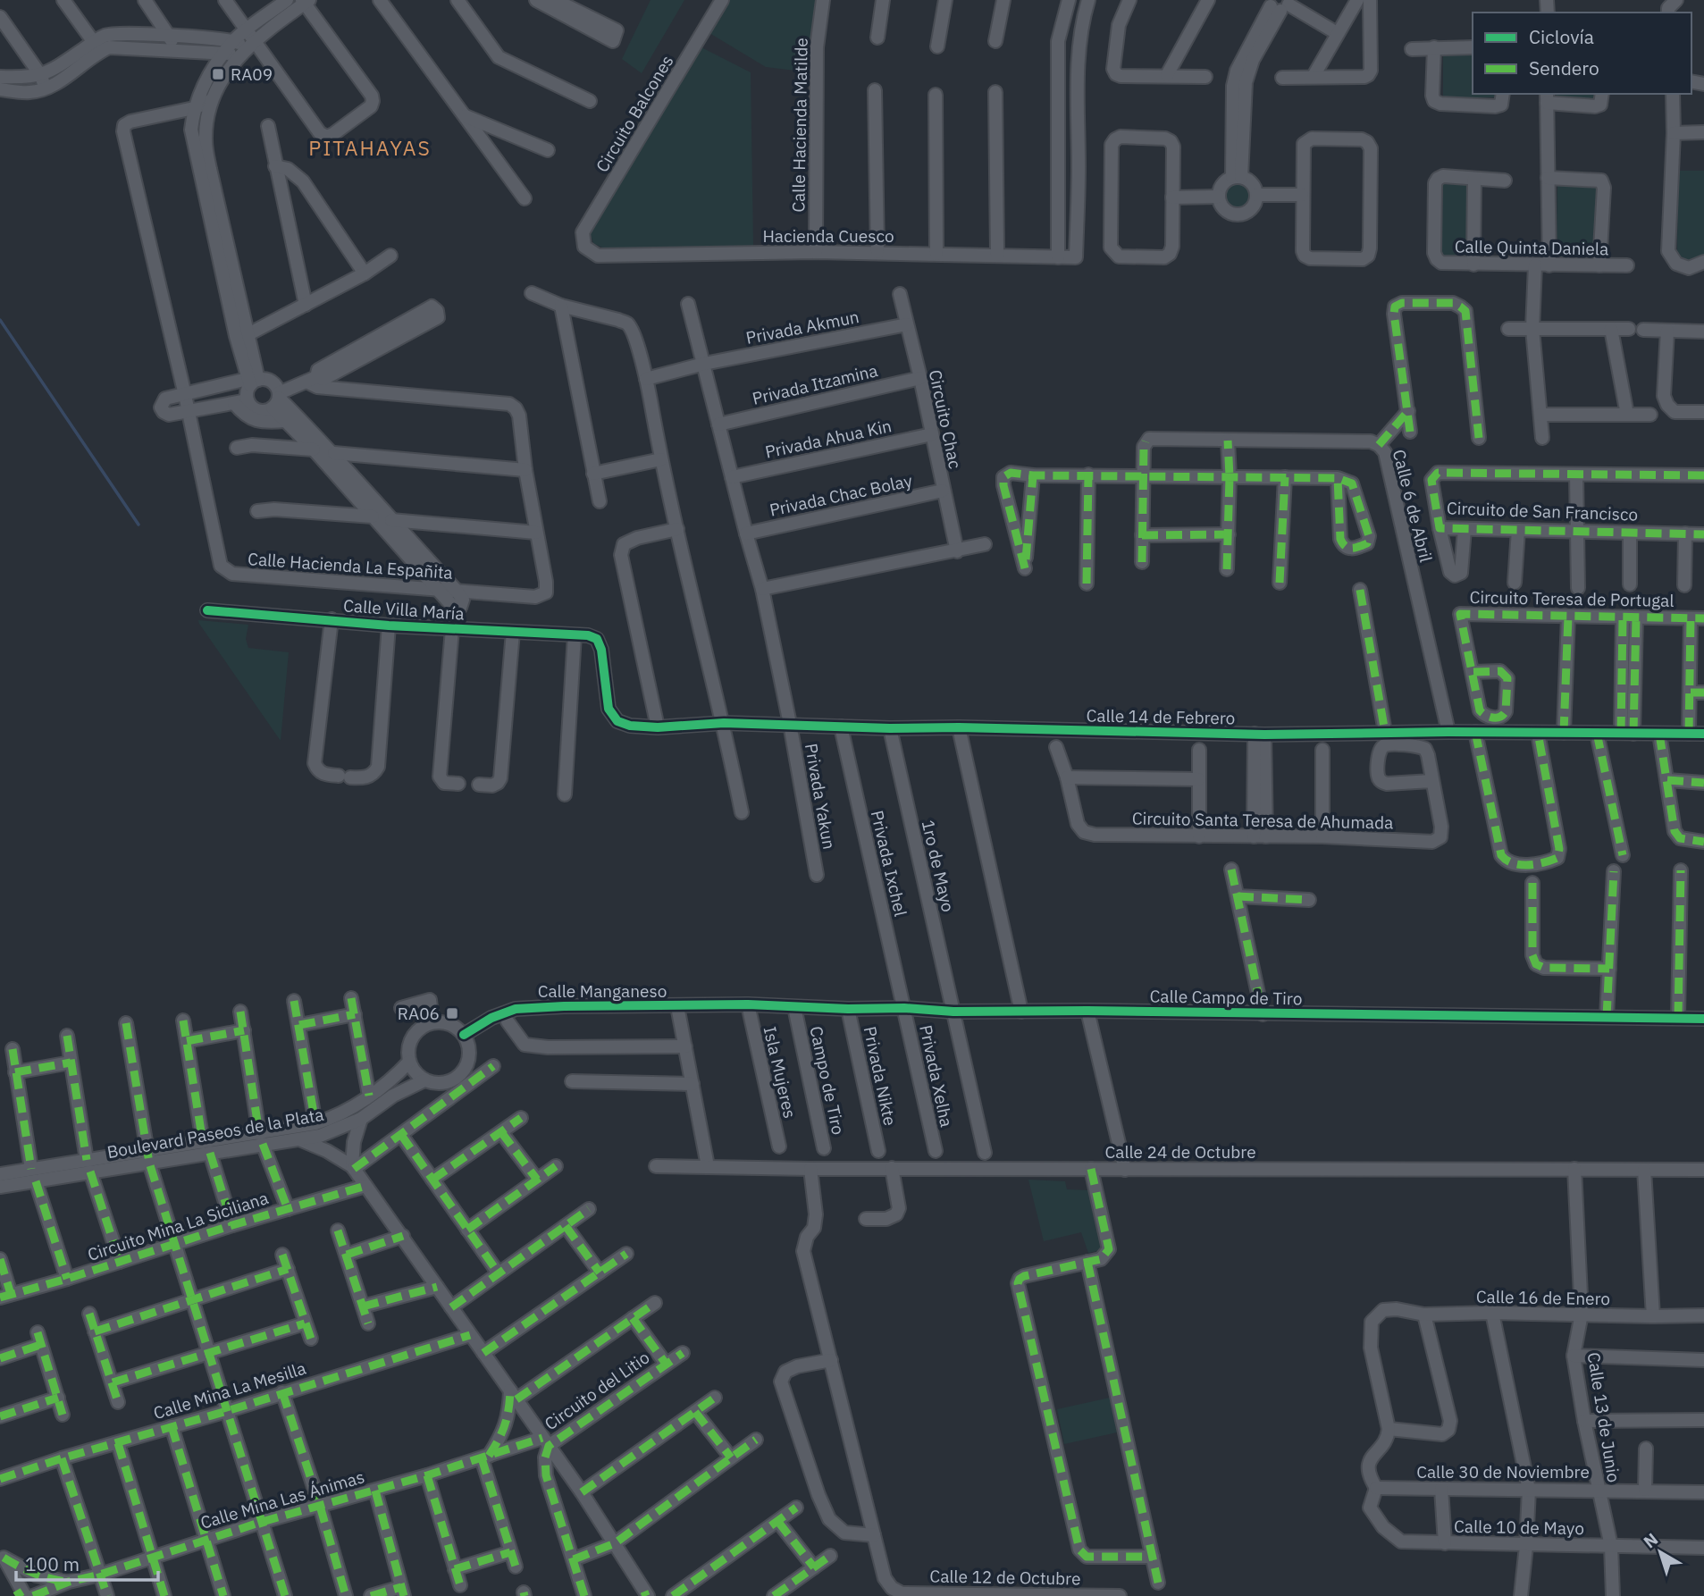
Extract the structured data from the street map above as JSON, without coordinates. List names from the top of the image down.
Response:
{
  "streets": {
    "street": [
      "Circuito Balcones",
      "Calle Hacienda Matilde",
      "Hacienda Cuesco",
      "Calle Quinta Daniela",
      "Privada Akmun",
      "Privada Itzamina",
      "Circuito Chac",
      "Privada Ahua Kin",
      "Privada Chac Bolay",
      "Calle 6 de Abril",
      "Circuito de San Francisco",
      "Calle Hacienda La Españita",
      "Circuito Teresa de Portugal",
      "Calle Villa María",
      "Calle 14 de Febrero",
      "Privada Yakun",
      "Circuito Santa Teresa de Ahumada",
      "Privada Ixchel",
      "1ro de Mayo",
      "Calle Manganeso",
      "Calle Campo de Tiro",
      "Isla Mujeres",
      "Privada Nikte",
      "Privada Xelha",
      "Campo de Tiro",
      "Boulevard Paseos de la Plata",
      "Calle 24 de Octubre",
      "Circuito Mina La Siciliana",
      "Calle 16 de Enero",
      "Calle Mina La Mesilla",
      "Circuito del Litio",
      "Calle 13 de Junio",
      "Calle 30 de Noviembre",
      "Calle Mina Las Ánimas",
      "Calle 10 de Mayo",
      "Calle 12 de Octubre"
    ]
  },
  "crossings": [
    ["Circuito Balcones", "Hacienda Cuesco"],
    ["Calle Hacienda Matilde", "Hacienda Cuesco"],
    ["Privada Akmun", "Circuito Chac"],
    ["Privada Akmun", "Privada Yakun"],
    ["Privada Itzamina", "Circuito Chac"],
    ["Privada Itzamina", "Privada Yakun"],
    ["Circuito Chac", "Privada Ahua Kin"],
    ["Circuito Chac", "Privada Chac Bolay"],
    ["Privada Ahua Kin", "Privada Yakun"],
    ["Privada Chac Bolay", "Privada Yakun"],
    ["Calle 6 de Abril", "Calle 14 de Febrero"],
    ["Calle Villa María", "Calle 14 de Febrero"],
    ["Calle 14 de Febrero", "Privada Yakun"],
    ["Calle 14 de Febrero", "Privada Ixchel"],
    ["Calle 14 de Febrero", "1ro de Mayo"],
    ["Privada Ixchel", "Calle Campo de Tiro"],
    ["Privada Ixchel", "Privada Xelha"],
    ["1ro de Mayo", "Calle Campo de Tiro"],
    ["Calle Manganeso", "Calle Campo de Tiro"],
    ["Calle Manganeso", "Isla Mujeres"],
    ["Calle Manganeso", "Boulevard Paseos de la Plata"],
    ["Calle Campo de Tiro", "Isla Mujeres"],
    ["Calle Campo de Tiro", "Privada Nikte"],
    ["Calle Campo de Tiro", "Privada Xelha"],
    ["Calle Campo de Tiro", "Campo de Tiro"],
    ["Calle 24 de Octubre", "Calle 13 de Junio"],
    ["Calle 16 de Enero", "Calle 13 de Junio"],
    ["Circuito del Litio", "Calle Mina Las Ánimas"],
    ["Calle 13 de Junio", "Calle 30 de Noviembre"],
    ["Calle 13 de Junio", "Calle 10 de Mayo"],
    ["Calle 30 de Noviembre", "Calle 10 de Mayo"]
  ],
  "districts": ["PITAHAYAS"],
  "places": {
    "transit": ["RA09", "RA06"]
  },
  "legend": ["Ciclovía", "Sendero"],
  "scale_bar": "100 m",
  "north": "top left"
}
